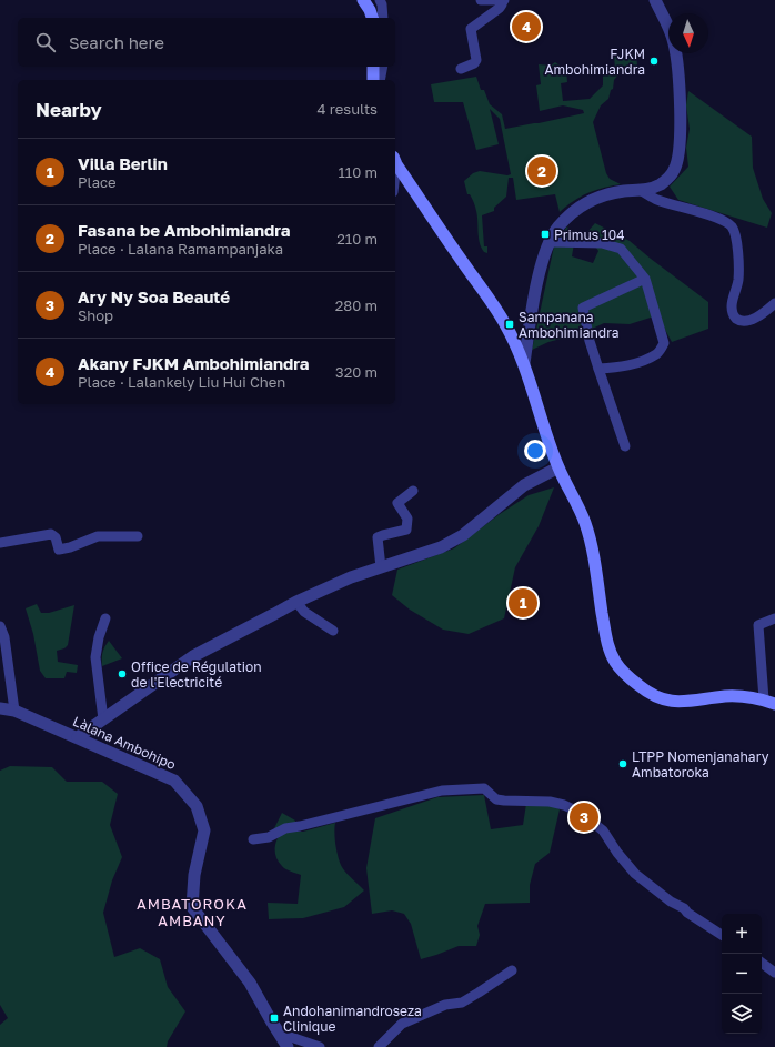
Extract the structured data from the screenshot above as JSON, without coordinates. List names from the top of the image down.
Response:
{
  "streets": {
    "street": ["Làlana Ambohipo"]
  },
  "districts": ["AMBATOROKA AMBANY"],
  "places": {
    "other": ["FJKM Ambohimiandra", "Office de Régulation de l'Electricité", "LTPP Nomenjanahary Ambatoroka"],
    "transit": ["Primus 104", "Sampanana Ambohimiandra", "Andohanimandroseza Clinique"]
  },
  "north": "bottom",
  "page": {
    "pins": [
      "4",
      "2",
      "1",
      "3"
    ],
    "search": "Search here",
    "heading": ["Nearby", "4 results"],
    "list": [
      {
        "mark": "1",
        "name": "Villa Berlin",
        "note": "Place",
        "value": "110 m"
      },
      {
        "mark": "2",
        "name": "Fasana be Ambohimiandra",
        "note": "Place · Lalana Ramampanjaka",
        "value": "210 m"
      },
      {
        "mark": "3",
        "name": "Ary Ny Soa Beauté",
        "note": "Shop",
        "value": "280 m"
      },
      {
        "mark": "4",
        "name": "Akany FJKM Ambohimiandra",
        "note": "Place · Lalankely Liu Hui Chen",
        "value": "320 m"
      }
    ],
    "map_buttons": ["+", "−"]
  }
}
